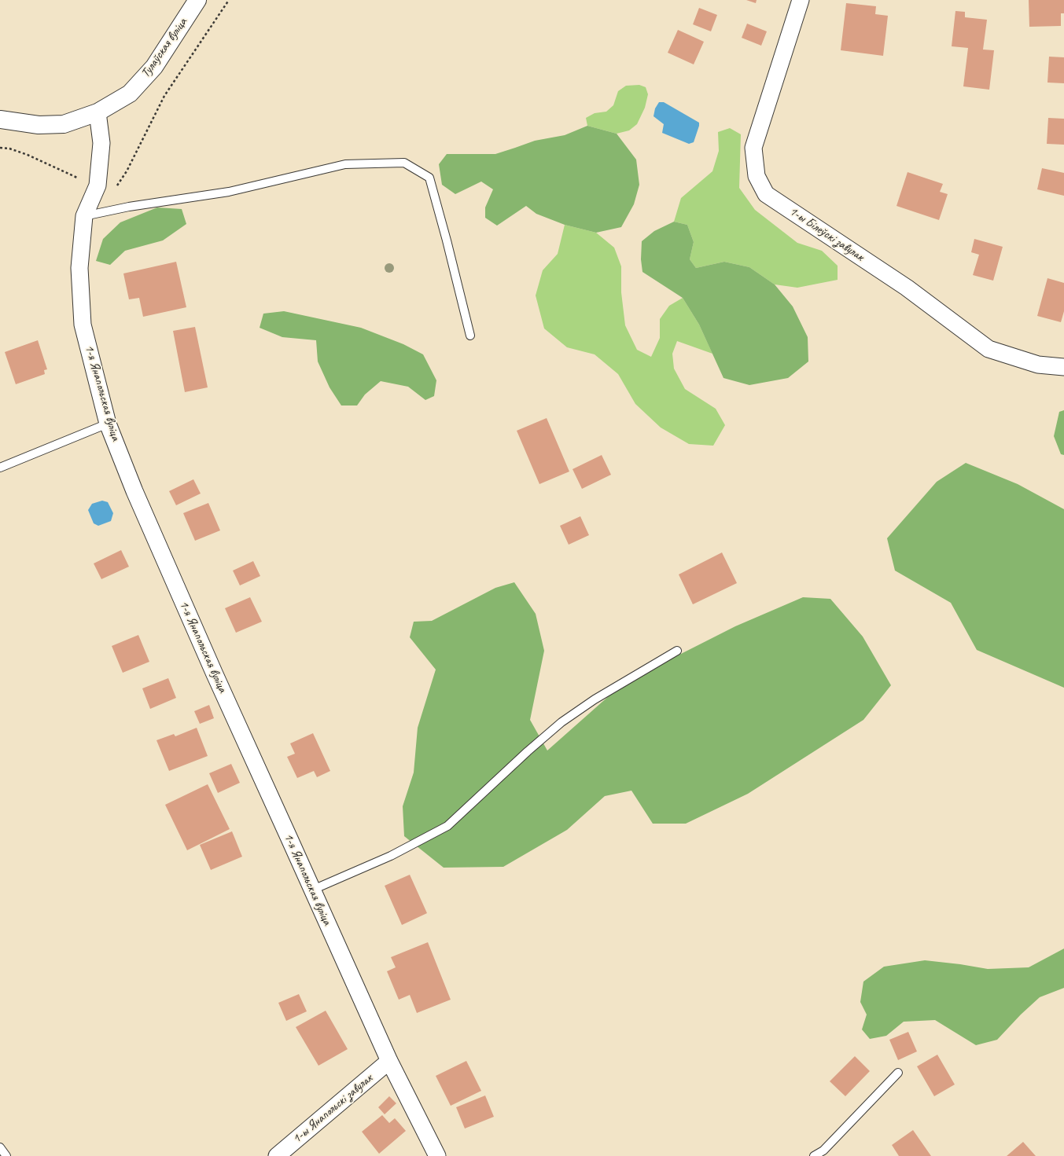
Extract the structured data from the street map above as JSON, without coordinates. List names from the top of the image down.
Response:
{
  "streets": {
    "main road": ["Тулаўская вуліца"],
    "street": ["1-ы Білеўскі завулак", "1-я Янапольская вуліца", "1-ы Янапольскі завулак"]
  },
  "crossings": [
    ["Тулаўская вуліца", "1-я Янапольская вуліца"],
    ["1-я Янапольская вуліца", "1-ы Янапольскі завулак"]
  ]
}
